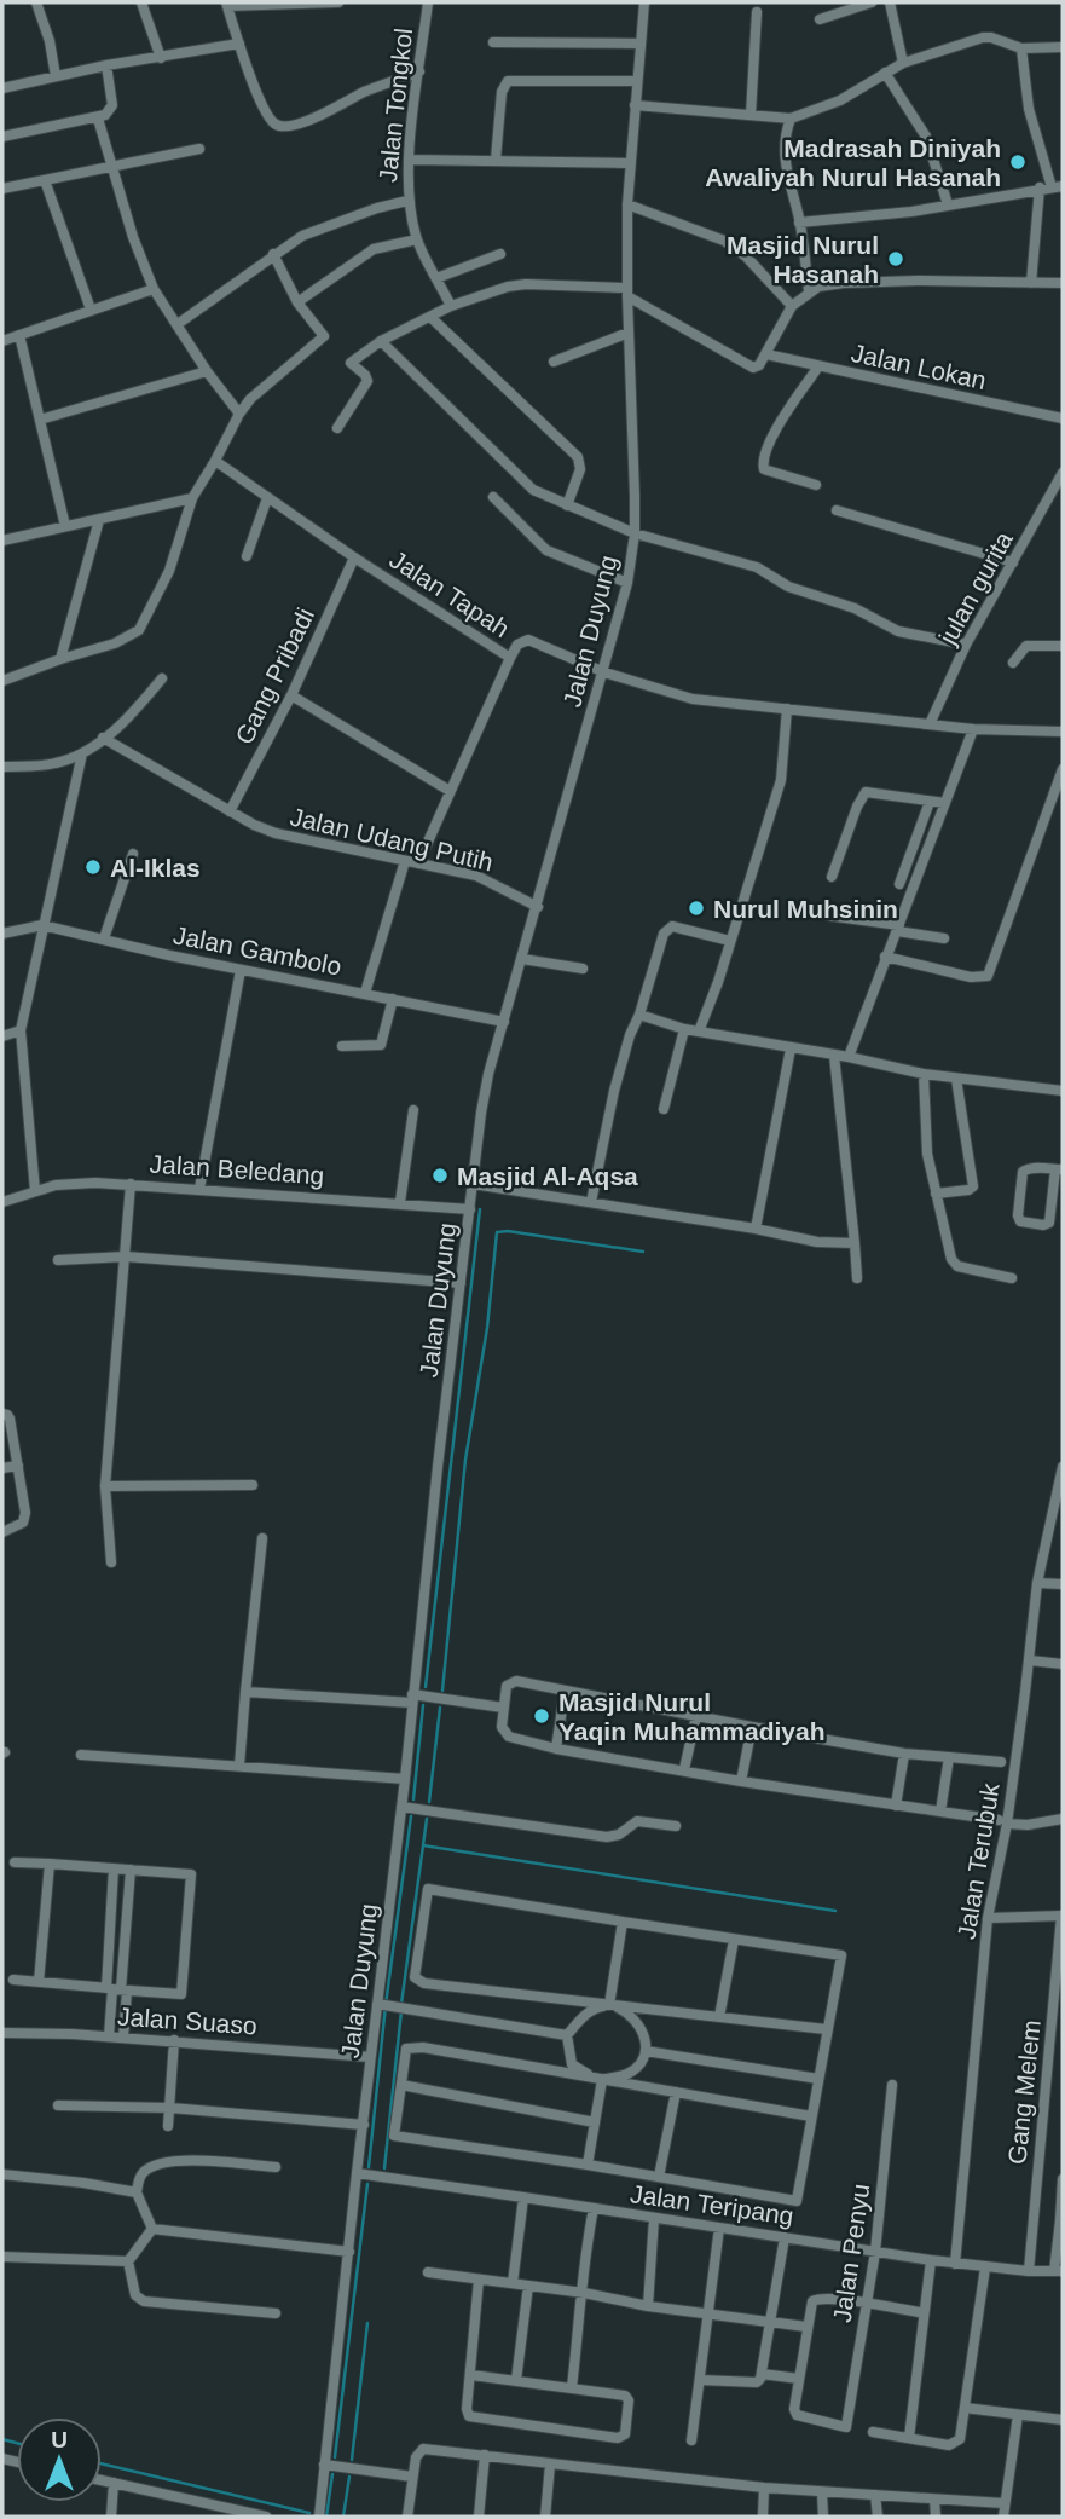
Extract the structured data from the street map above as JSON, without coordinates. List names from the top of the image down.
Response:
{
  "streets": {
    "street": [
      "Jalan Tongkol",
      "Jalan Lokan",
      "julan gurita",
      "Jalan Tapah",
      "Jalan Duyung",
      "Gang Pribadi",
      "Jalan Udang Putih",
      "Jalan Gambolo",
      "Jalan Beledang",
      "Jalan Terubuk",
      "Jalan Suaso",
      "Gang Melem",
      "Jalan Teripang",
      "Jalan Penyu"
    ]
  },
  "crossings": [
    ["Jalan Lokan", "Jalan Duyung"],
    ["julan gurita", "Jalan Tapah"],
    ["Jalan Tapah", "Jalan Duyung"],
    ["Jalan Tapah", "Gang Pribadi"],
    ["Jalan Duyung", "Jalan Udang Putih"],
    ["Jalan Duyung", "Jalan Gambolo"],
    ["Jalan Duyung", "Jalan Beledang"],
    ["Jalan Duyung", "Jalan Suaso"],
    ["Jalan Duyung", "Jalan Teripang"],
    ["Gang Pribadi", "Jalan Udang Putih"],
    ["Jalan Terubuk", "Jalan Teripang"],
    ["Gang Melem", "Jalan Teripang"],
    ["Jalan Teripang", "Jalan Penyu"]
  ],
  "places": [
    "Madrasah Diniyah Awaliyah Nurul Hasanah",
    "Masjid Nurul Hasanah",
    "Al-Iklas",
    "Nurul Muhsinin",
    "Masjid Al-Aqsa",
    "Masjid Nurul Yaqin Muhammadiyah"
  ],
  "north": "top"
}
